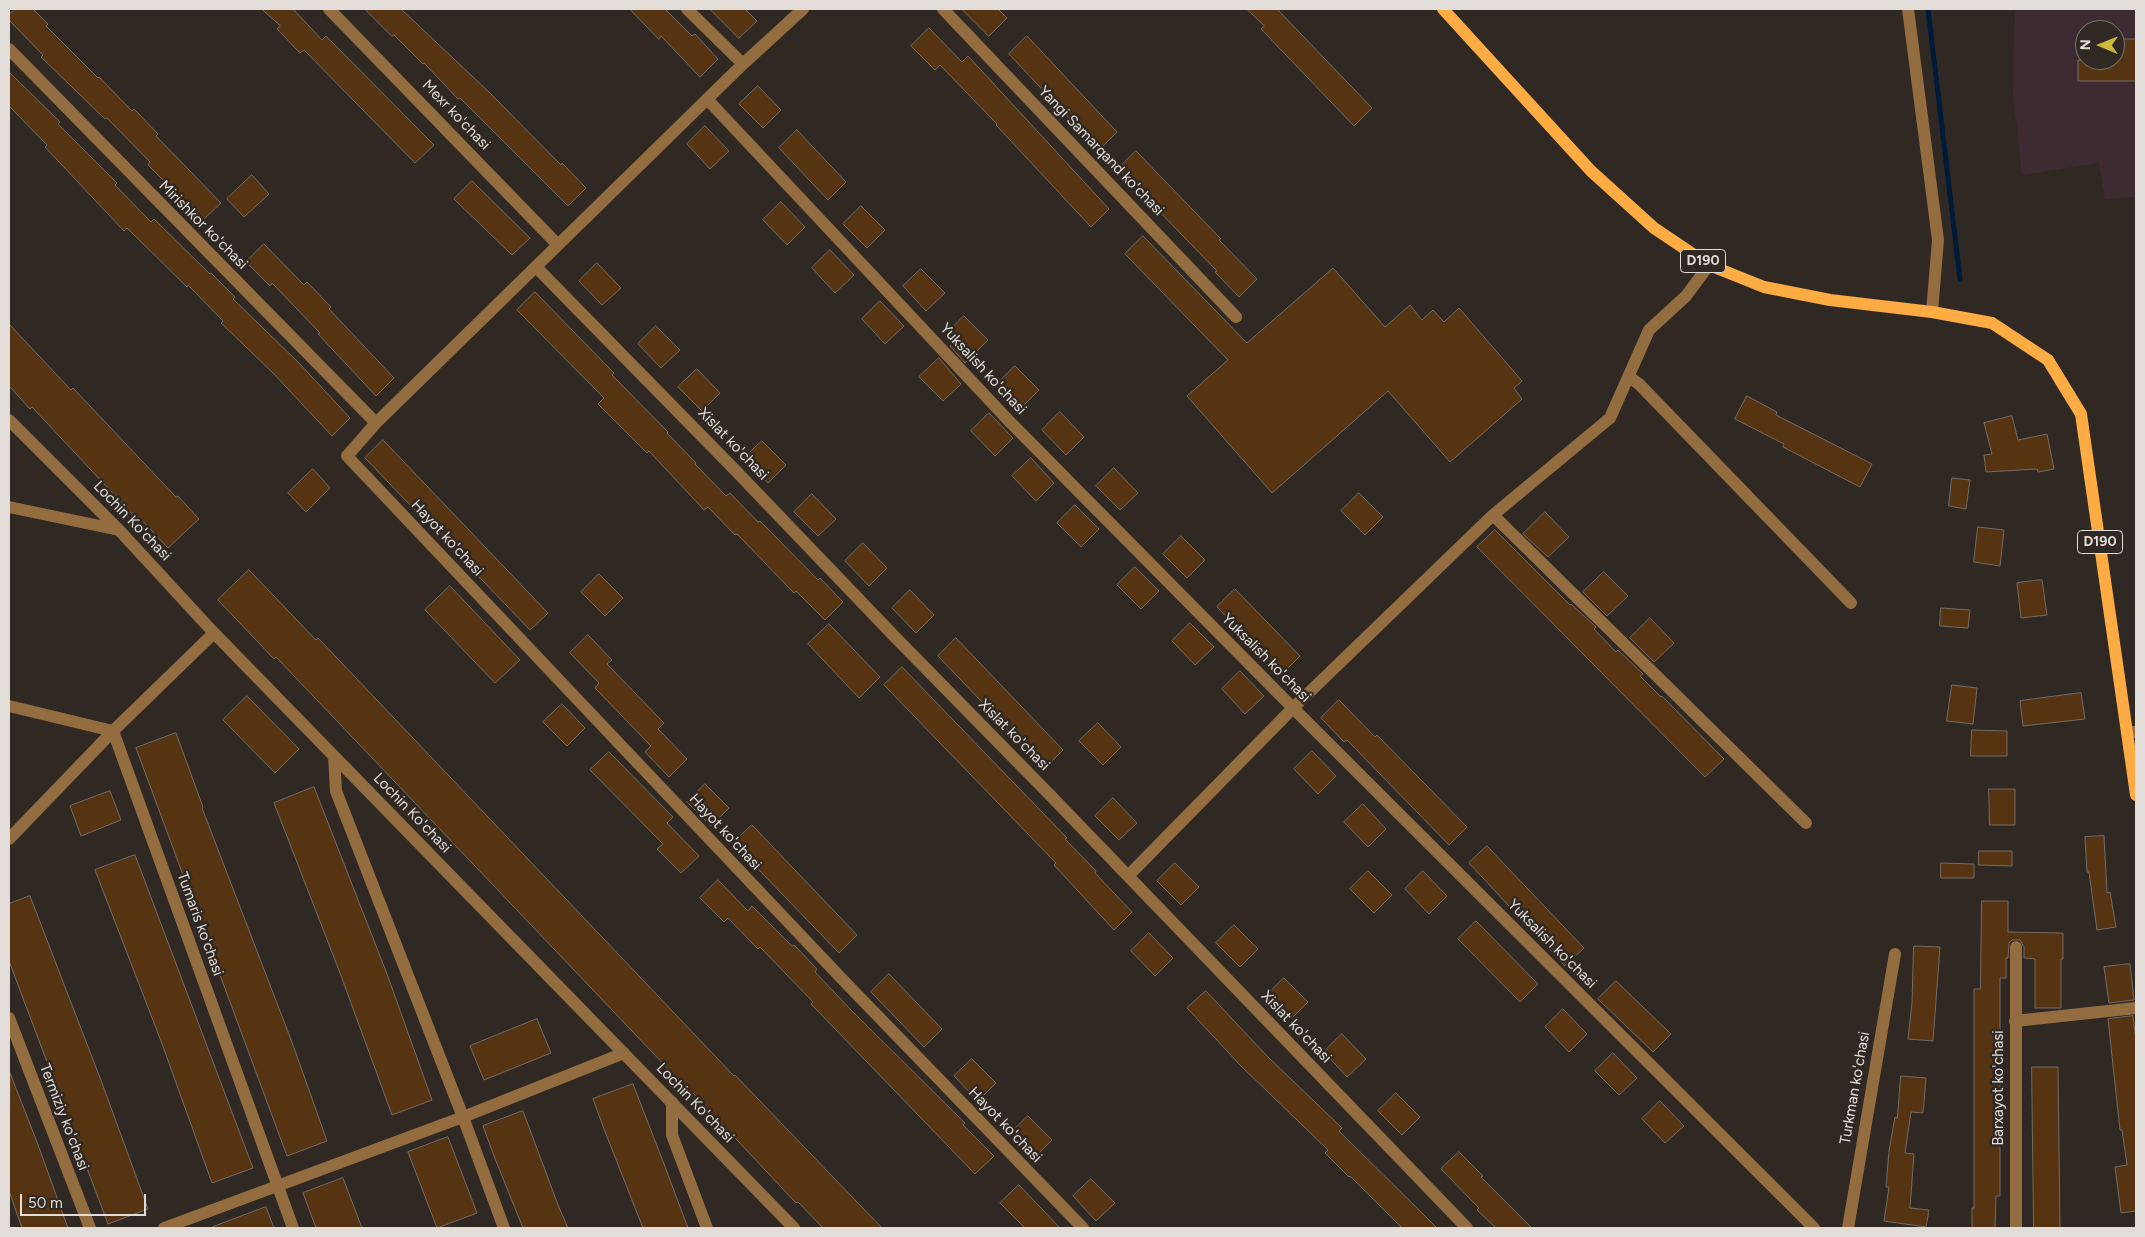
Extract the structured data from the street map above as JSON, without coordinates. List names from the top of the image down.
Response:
{
  "streets": {
    "main road": ["D190"],
    "street": [
      "Mexr ko'chasi",
      "Yangi Samarqand ko'chasi",
      "Mirishkor ko'chasi",
      "Yuksalish ko'chasi",
      "Xislat ko'chasi",
      "Lochin Ko'chasi",
      "Hayot ko'chasi",
      "Tumaris ko'chasi",
      "Turkman ko'chasi",
      "Barxayot ko'chasi",
      "Termiziy ko'chasi"
    ]
  },
  "crossings": [
    ["Mirishkor ko'chasi", "Hayot ko'chasi"]
  ],
  "scale_bar": "50 m",
  "north": "left"
}
